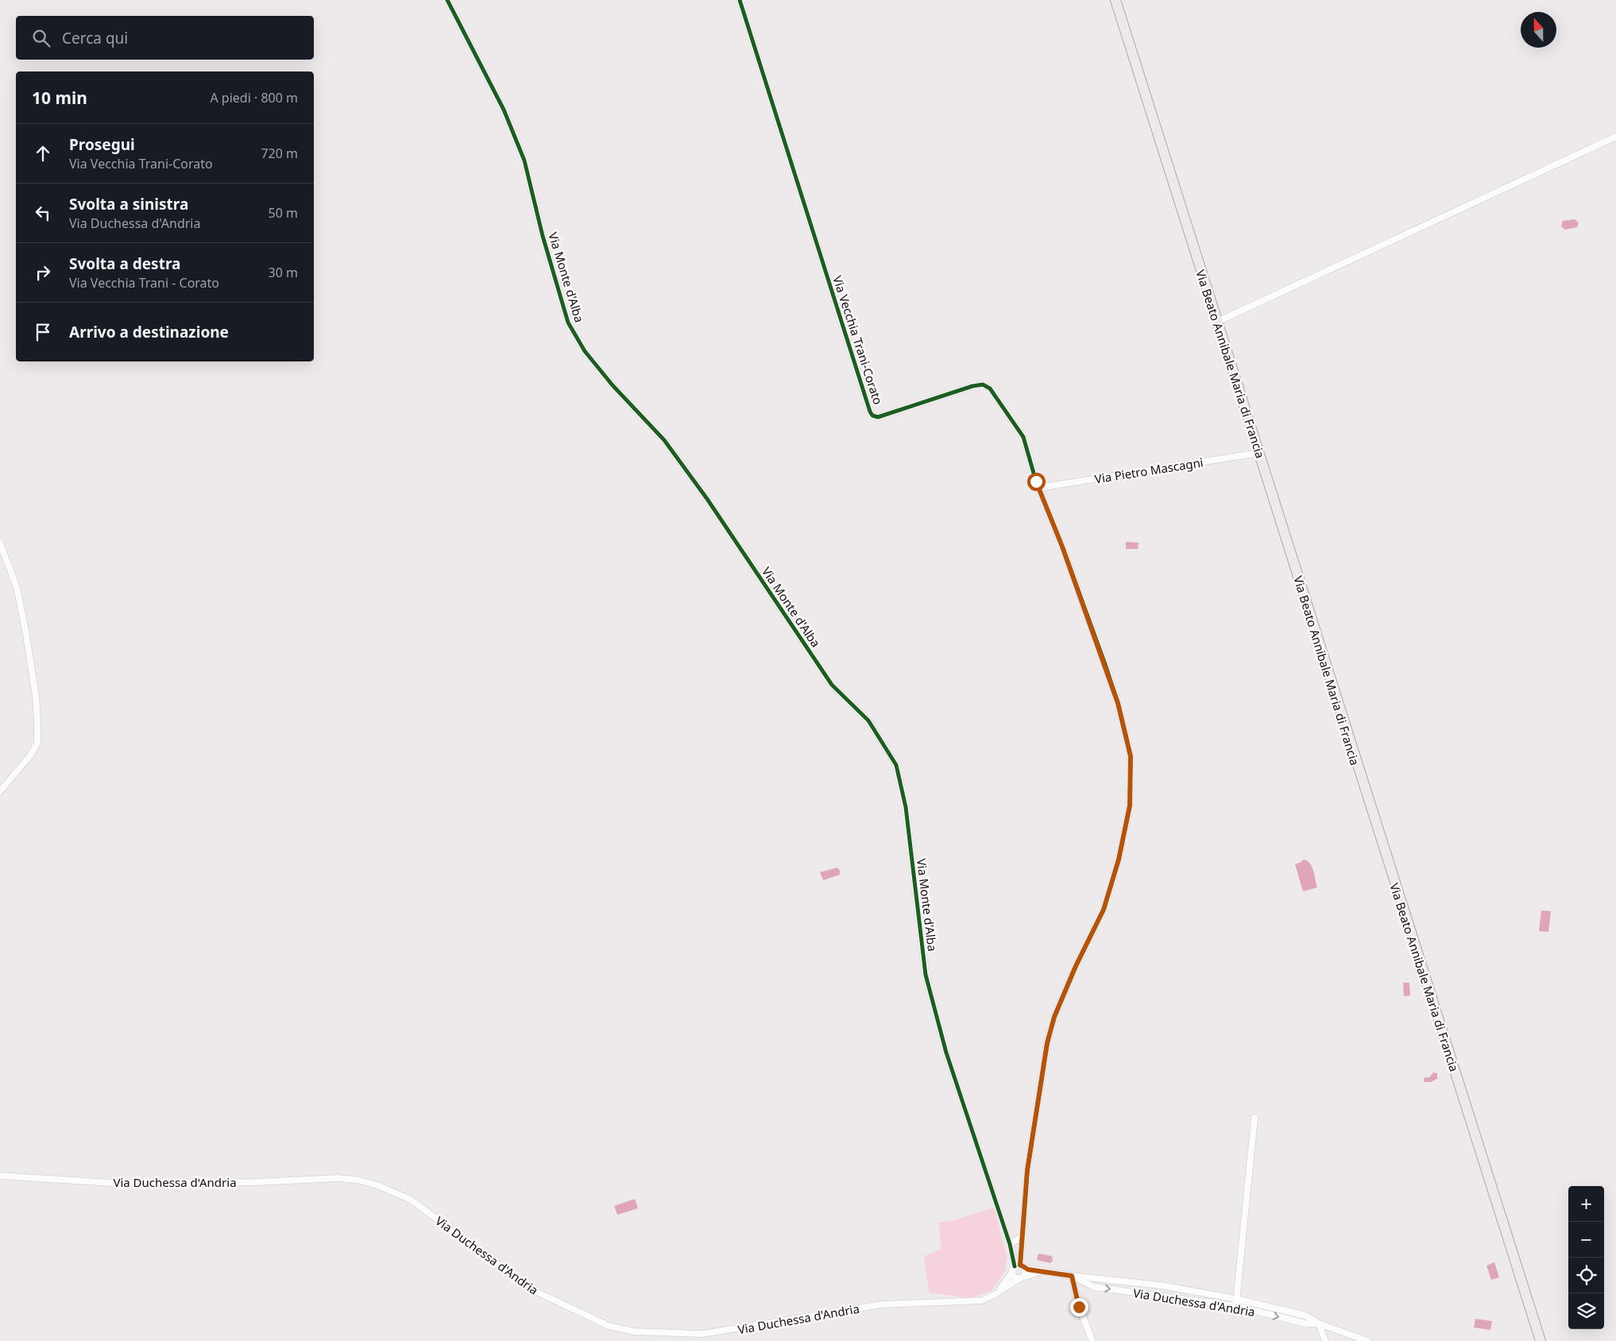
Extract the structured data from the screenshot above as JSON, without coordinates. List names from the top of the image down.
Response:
{
  "streets": {
    "main road": ["Via Beato Annibale Maria di Francia"],
    "street": [
      "Via Monte d'Alba",
      "Via Vecchia Trani-Corato",
      "Via Pietro Mascagni",
      "Via Duchessa d'Andria"
    ]
  },
  "crossings": [
    ["Via Monte d'Alba", "Via Vecchia Trani-Corato"],
    ["Via Monte d'Alba", "Via Duchessa d'Andria"],
    ["Via Vecchia Trani-Corato", "Via Pietro Mascagni"],
    ["Via Vecchia Trani-Corato", "Via Duchessa d'Andria"],
    ["Via Beato Annibale Maria di Francia", "Via Pietro Mascagni"]
  ],
  "north": "top",
  "page": {
    "search": "Cerca qui",
    "heading": ["10 min", "A piedi · 800 m"],
    "list": [
      ["Prosegui", "Via Vecchia Trani-Corato", "720 m"],
      ["Svolta a sinistra", "Via Duchessa d'Andria", "50 m"],
      ["Svolta a destra", "Via Vecchia Trani - Corato", "30 m"],
      "Arrivo a destinazione"
    ],
    "map_buttons": ["+", "−"]
  }
}
